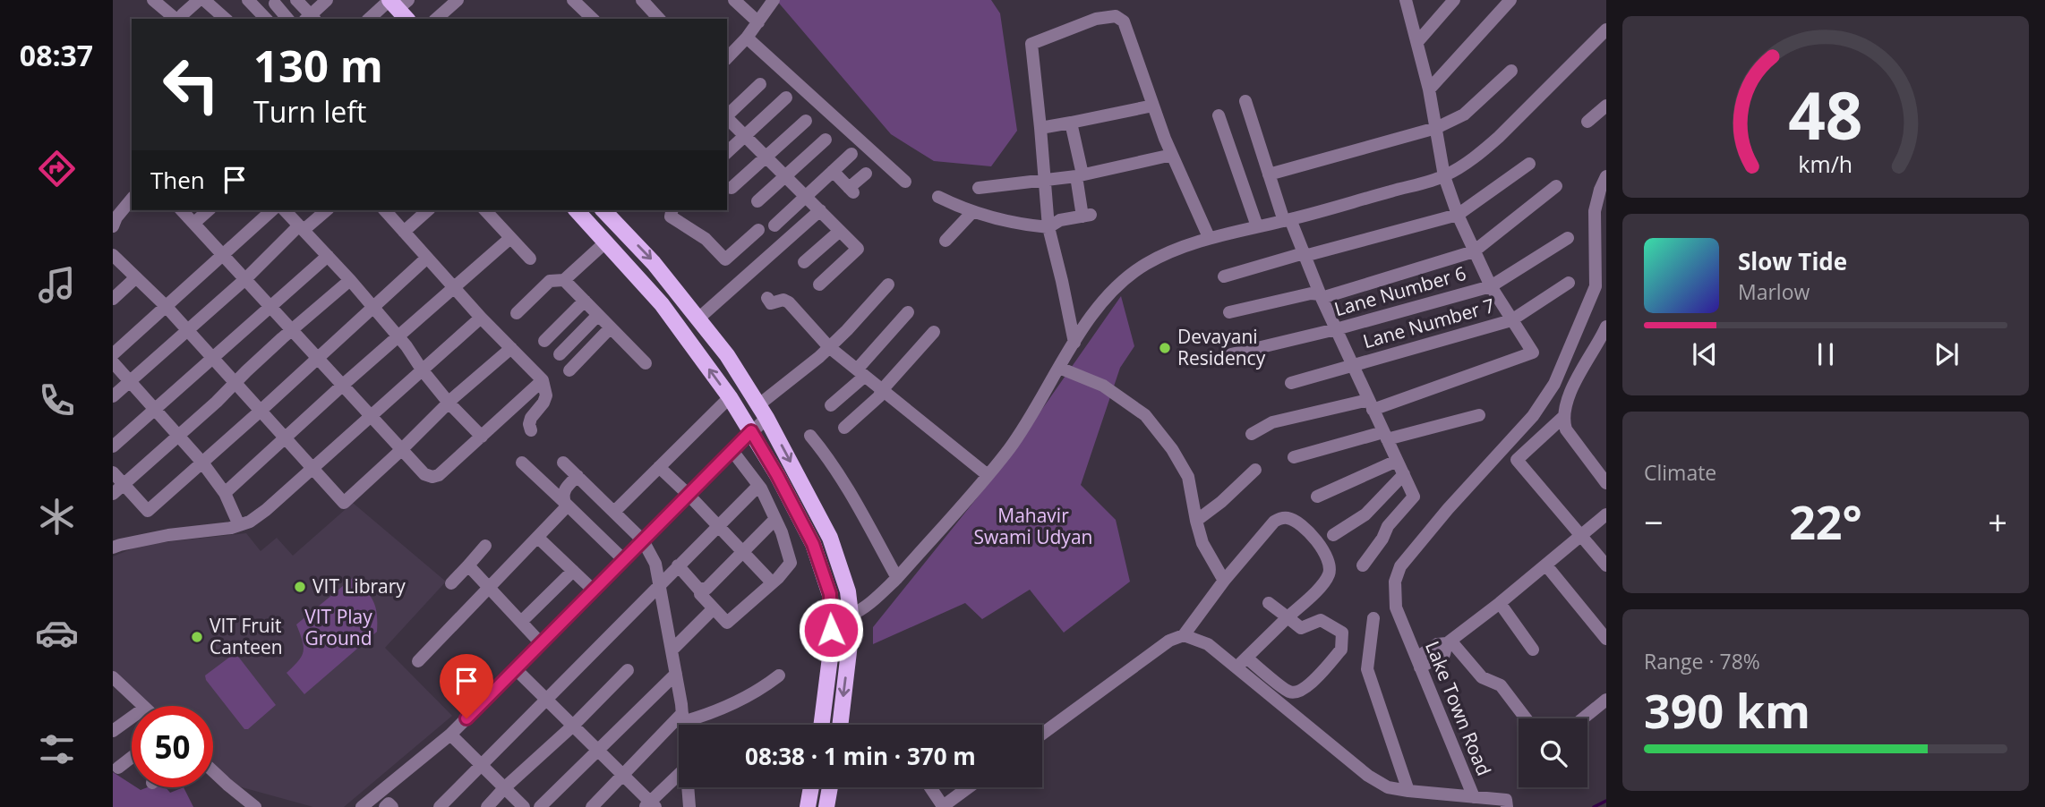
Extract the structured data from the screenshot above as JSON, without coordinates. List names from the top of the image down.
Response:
{
  "streets": {
    "street": ["Lane Number 6", "Lane Number 7", "Lake Town Road"]
  },
  "parks": ["Mahavir Swami Udyan", "VIT Play Ground"],
  "places": ["Devayani Residency", "VIT Library", "VIT Fruit Canteen"],
  "page": {
    "tabs": "08:37",
    "turn": ["130 m", "Turn left"],
    "then": "Then",
    "song": ["Slow Tide", "Marlow"],
    "tile": [
      "Climate",
      ["Range · 78%", "390 km"]
    ],
    "heat": ["−", "22°", "+"],
    "limit": "50",
    "trip": "08:38 · 1 min · 370 m",
    "gauge": ["48", "km/h"]
  }
}
